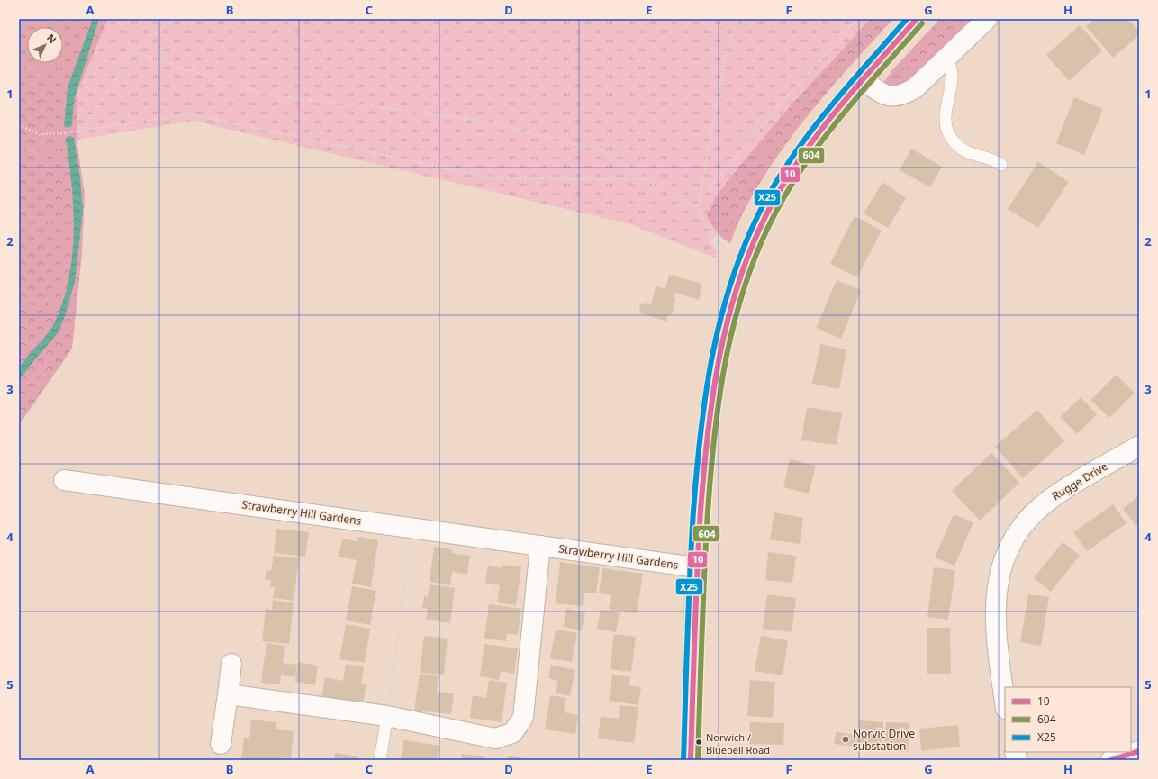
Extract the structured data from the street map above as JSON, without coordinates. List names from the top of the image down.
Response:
{
  "streets": {
    "street": ["Rugge Drive", "Strawberry Hill Gardens"]
  },
  "places": ["Norvic Drive substation", "Norwich / Bluebell Road"],
  "lines": ["transit line 10", "transit line X25", "transit line 604"],
  "legend": ["10", "604", "X25"],
  "north": "top right",
  "grid": {
    "columns": [
      "A",
      "B",
      "C",
      "D",
      "E",
      "F",
      "G",
      "H"
    ],
    "rows": [
      "1",
      "2",
      "3",
      "4",
      "5"
    ]
  }
}
